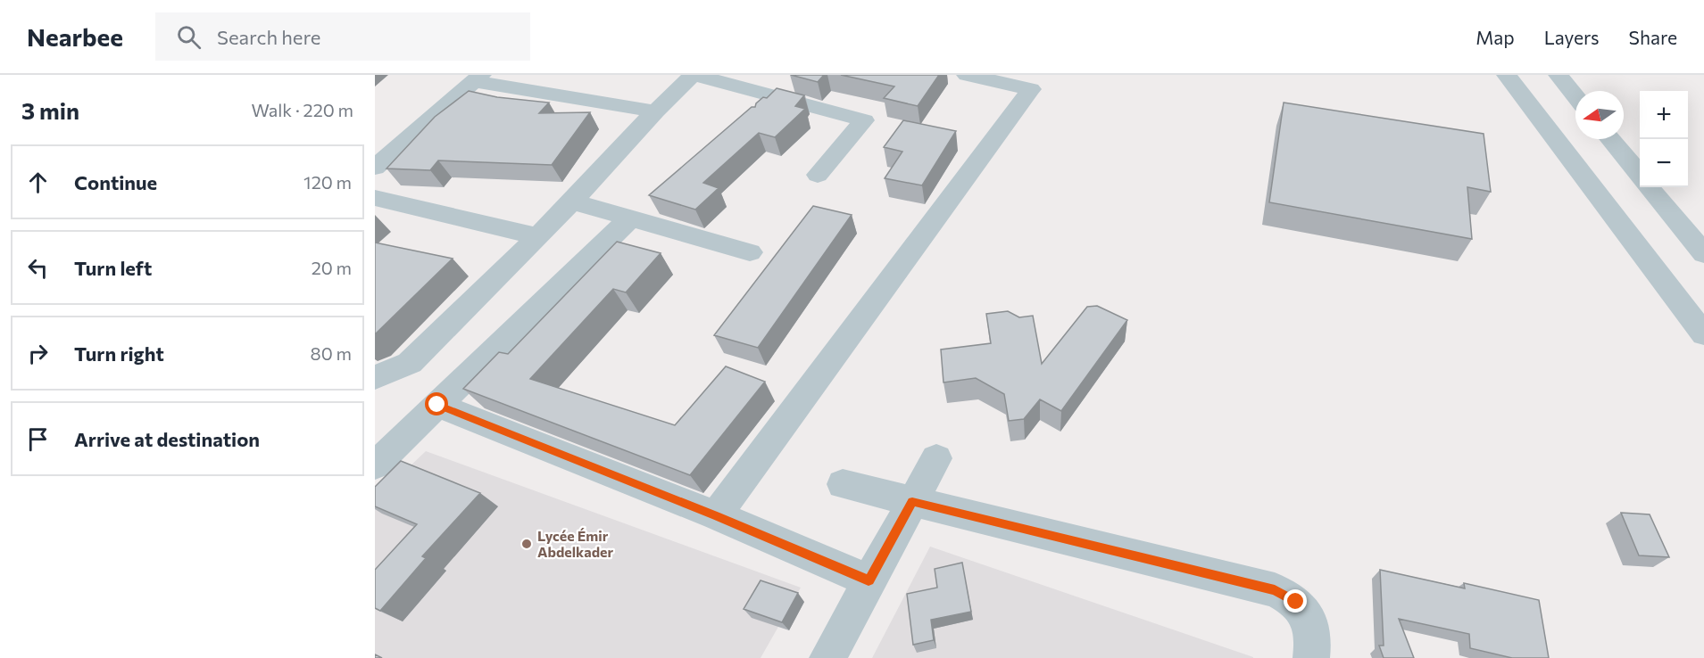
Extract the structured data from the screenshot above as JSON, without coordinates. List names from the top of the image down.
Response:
{
  "places": ["Lycée Émir Abdelkader"],
  "north": "left",
  "page": {
    "header": "Nearbee",
    "search": "Search here",
    "nav": ["Map", "Layers", "Share"],
    "heading": ["3 min", "Walk · 220 m"],
    "map_buttons": ["+", "−"],
    "list": [
      ["Continue", "120 m"],
      ["Turn left", "20 m"],
      ["Turn right", "80 m"],
      "Arrive at destination"
    ]
  }
}
